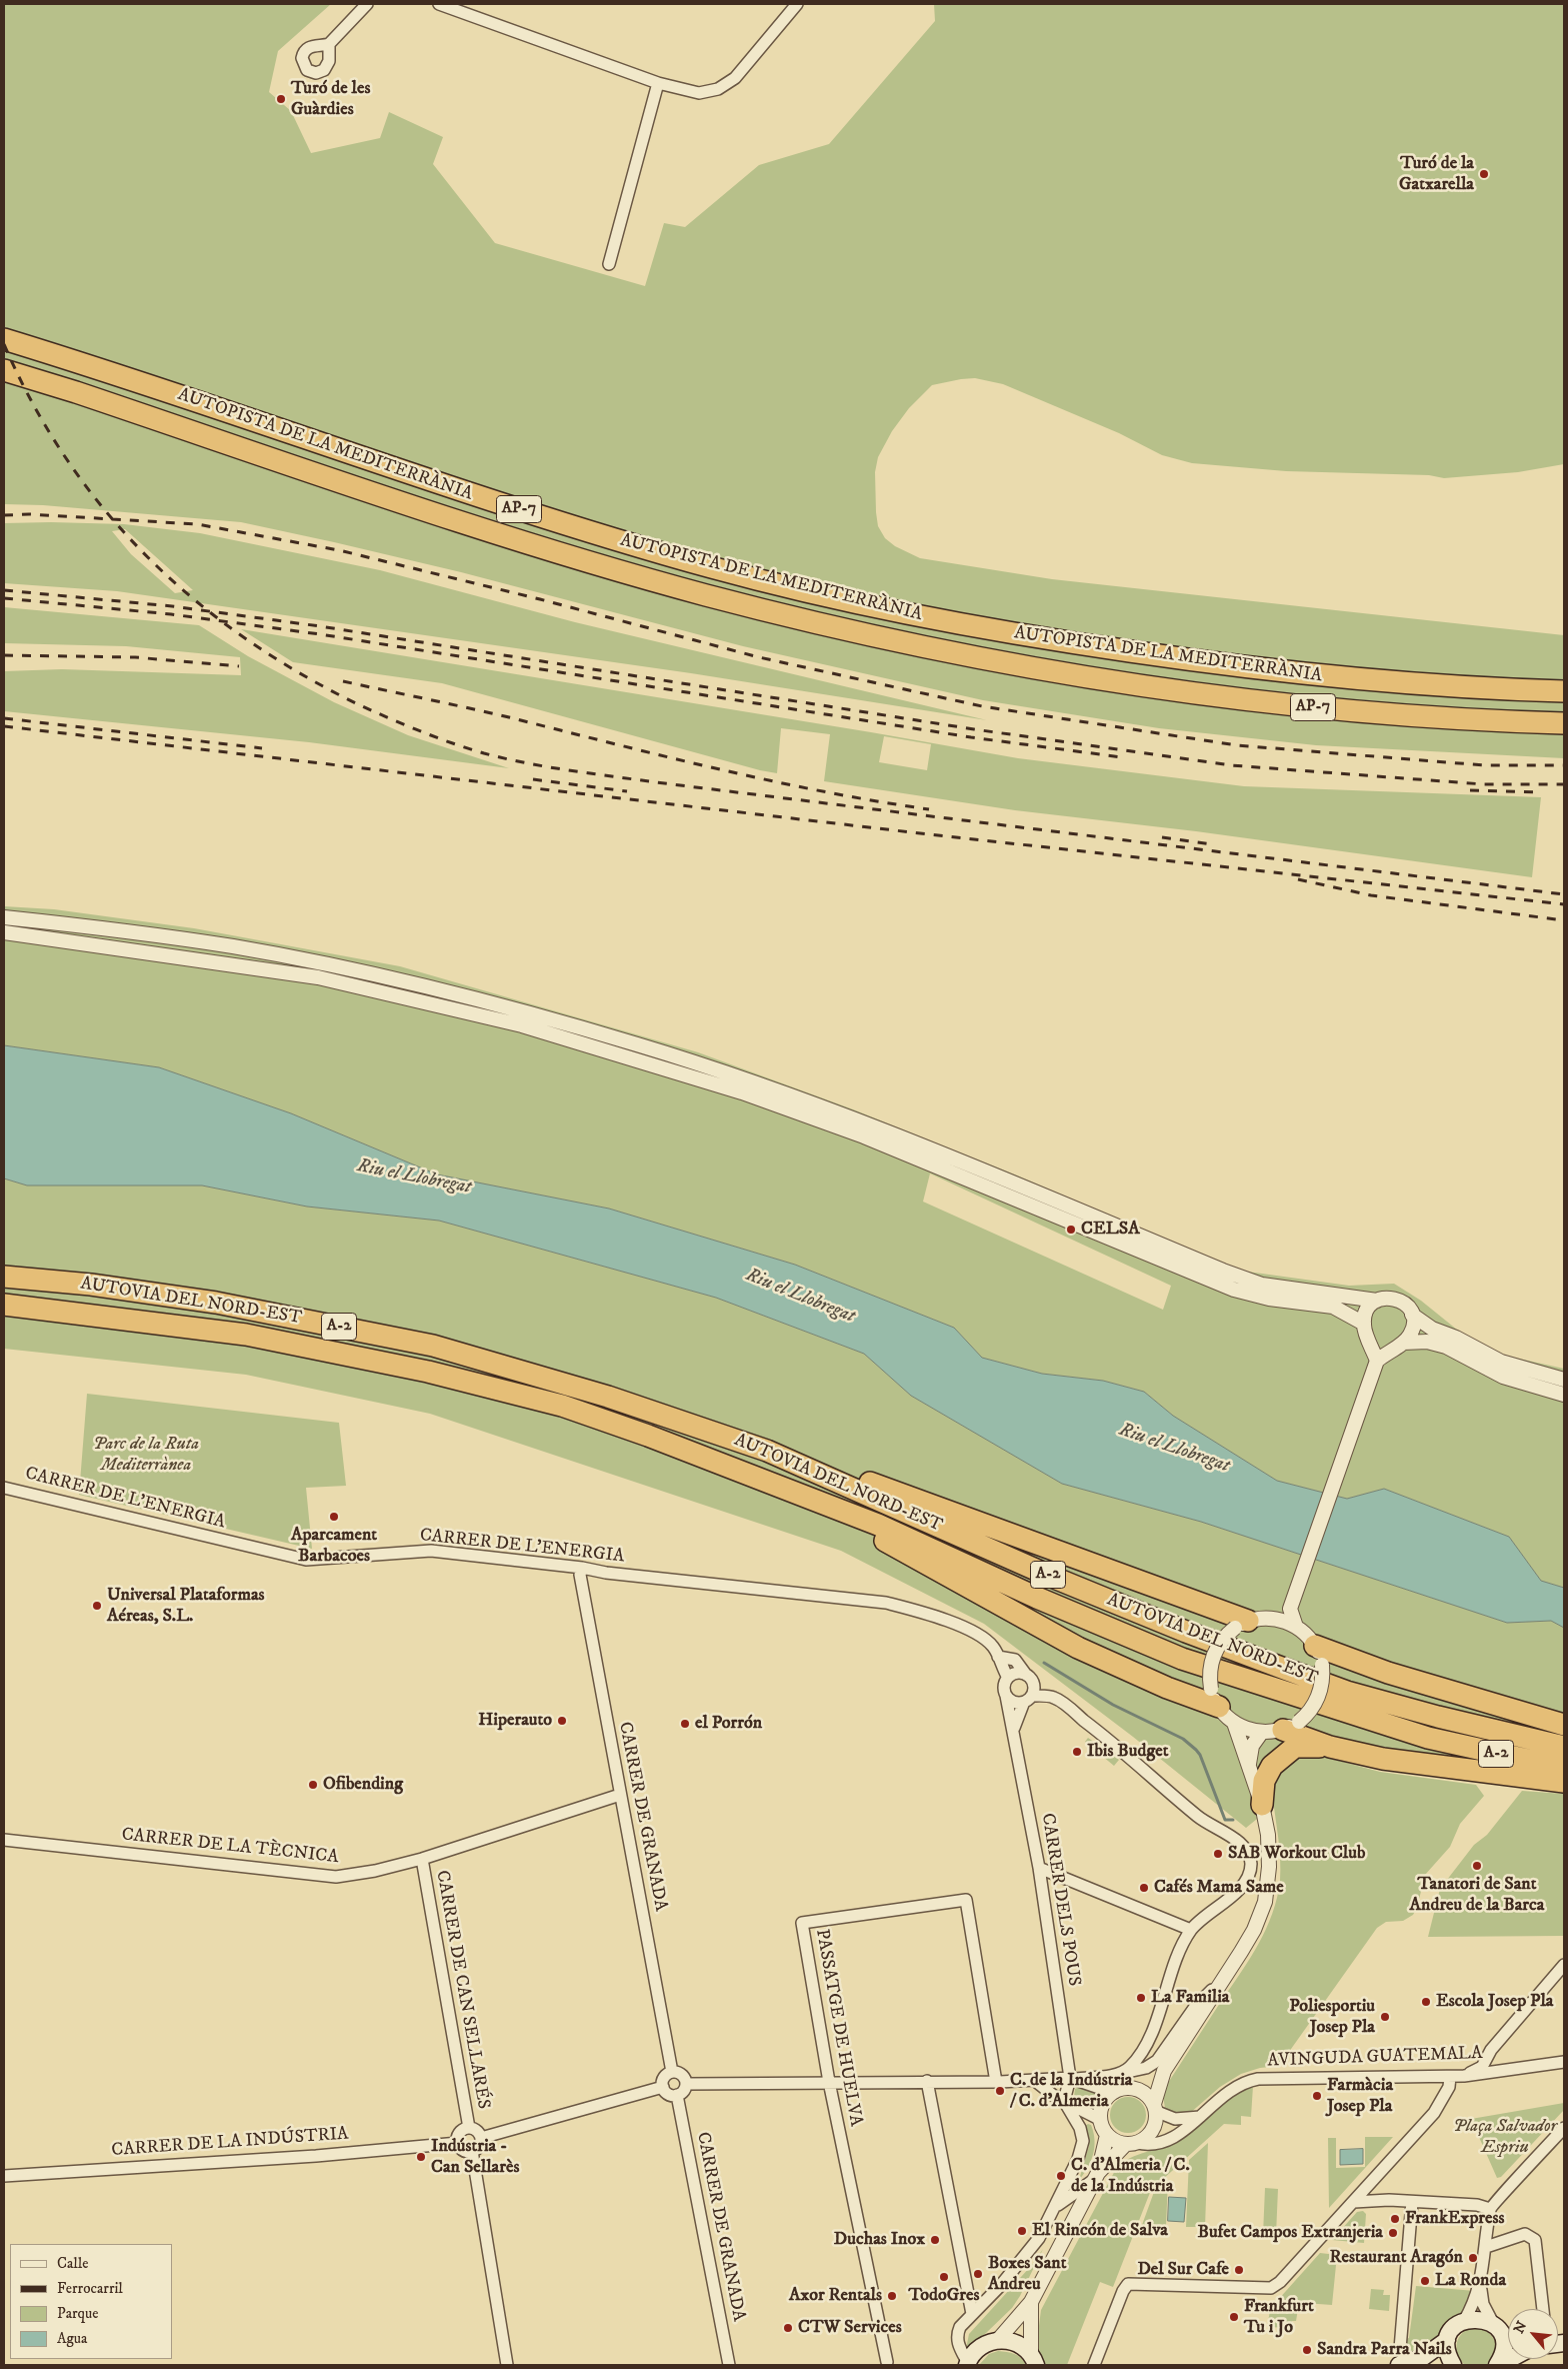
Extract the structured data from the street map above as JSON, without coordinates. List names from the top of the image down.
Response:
{
  "streets": {
    "highway": [
      "AUTOPISTA DE LA MEDITERRÀNIA",
      "AP-7",
      "AUTOVIA DEL NORD-EST",
      "A-2"
    ],
    "street": [
      "CARRER DE L'ENERGIA",
      "CARRER DE GRANADA",
      "CARRER DE LA TÈCNICA",
      "CARRER DELS POUS",
      "CARRER DE CAN SELLARÉS",
      "PASSATGE DE HUELVA",
      "AVINGUDA GUATEMALA",
      "CARRER DE LA INDÚSTRIA"
    ]
  },
  "crossings": [
    ["CARRER DE L'ENERGIA", "CARRER DE GRANADA"],
    ["CARRER DE L'ENERGIA", "CARRER DELS POUS"],
    ["CARRER DE GRANADA", "CARRER DE LA TÈCNICA"],
    ["CARRER DE LA TÈCNICA", "CARRER DE CAN SELLARÉS"],
    ["CARRER DE CAN SELLARÉS", "CARRER DE LA INDÚSTRIA"]
  ],
  "water": ["Riu el Llobregat"],
  "parks": ["Parc de la Ruta Mediterrànea", "Plaça Salvador Espriu"],
  "places": [
    "Turó de les Guàrdies",
    "Turó de la Gatxarella",
    "CELSA",
    "Aparcament Barbacoes",
    "Universal Plataformas Aéreas, S.L.",
    "Hiperauto",
    "el Porrón",
    "Ibis Budget",
    "Ofibending",
    "SAB Workout Club",
    "Tanatori de Sant Andreu de la Barca",
    "Cafés Mama Same",
    "La Familia",
    "Escola Josep Pla",
    "Poliesportiu Josep Pla",
    "C. de la Indústria / C. d'Almeria",
    "Farmàcia Josep Pla",
    "Indústria - Can Sellarès",
    "C. d'Almeria / C. de la Indústria",
    "FrankExpress",
    "El Rincón de Salva",
    "Bufet Campos Extranjeria",
    "Duchas Inox",
    "Restaurant Aragón",
    "Del Sur Cafe",
    "Boxes Sant Andreu",
    "TodoGres",
    "La Ronda",
    "Axor Rentals",
    "Frankfurt Tu i Jo",
    "CTW Services",
    "Sandra Parra Nails"
  ],
  "legend": [
    "Calle",
    "Ferrocarril",
    "Parque",
    "Agua"
  ],
  "north": "top left"
}
